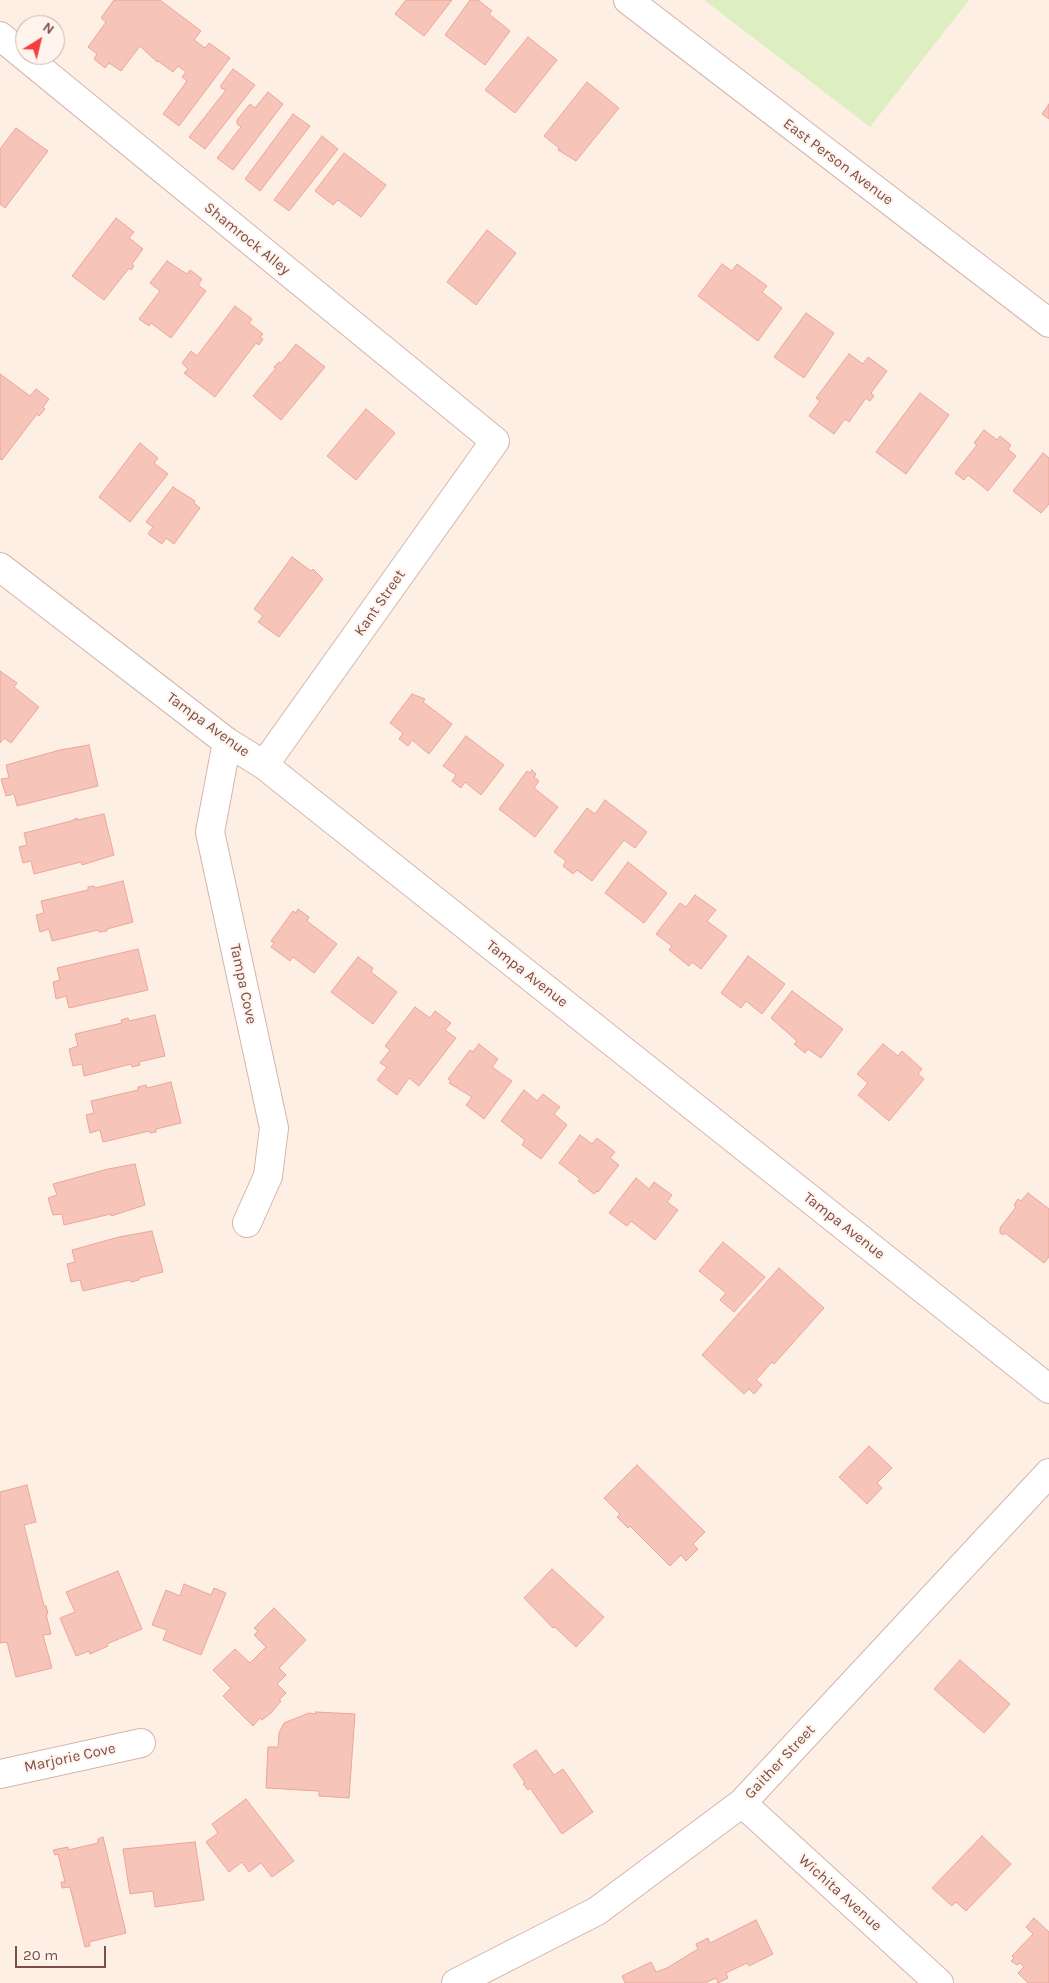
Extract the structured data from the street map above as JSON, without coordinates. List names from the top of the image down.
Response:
{
  "streets": {
    "street": [
      "East Person Avenue",
      "Shamrock Alley",
      "Kant Street",
      "Tampa Avenue",
      "Tampa Cove",
      "Marjorie Cove",
      "Gaither Street",
      "Wichita Avenue"
    ]
  },
  "crossings": [
    ["Shamrock Alley", "Kant Street"],
    ["Kant Street", "Tampa Avenue"],
    ["Tampa Avenue", "Tampa Cove"],
    ["Gaither Street", "Wichita Avenue"]
  ],
  "scale_bar": "20 m",
  "north": "top right"
}
